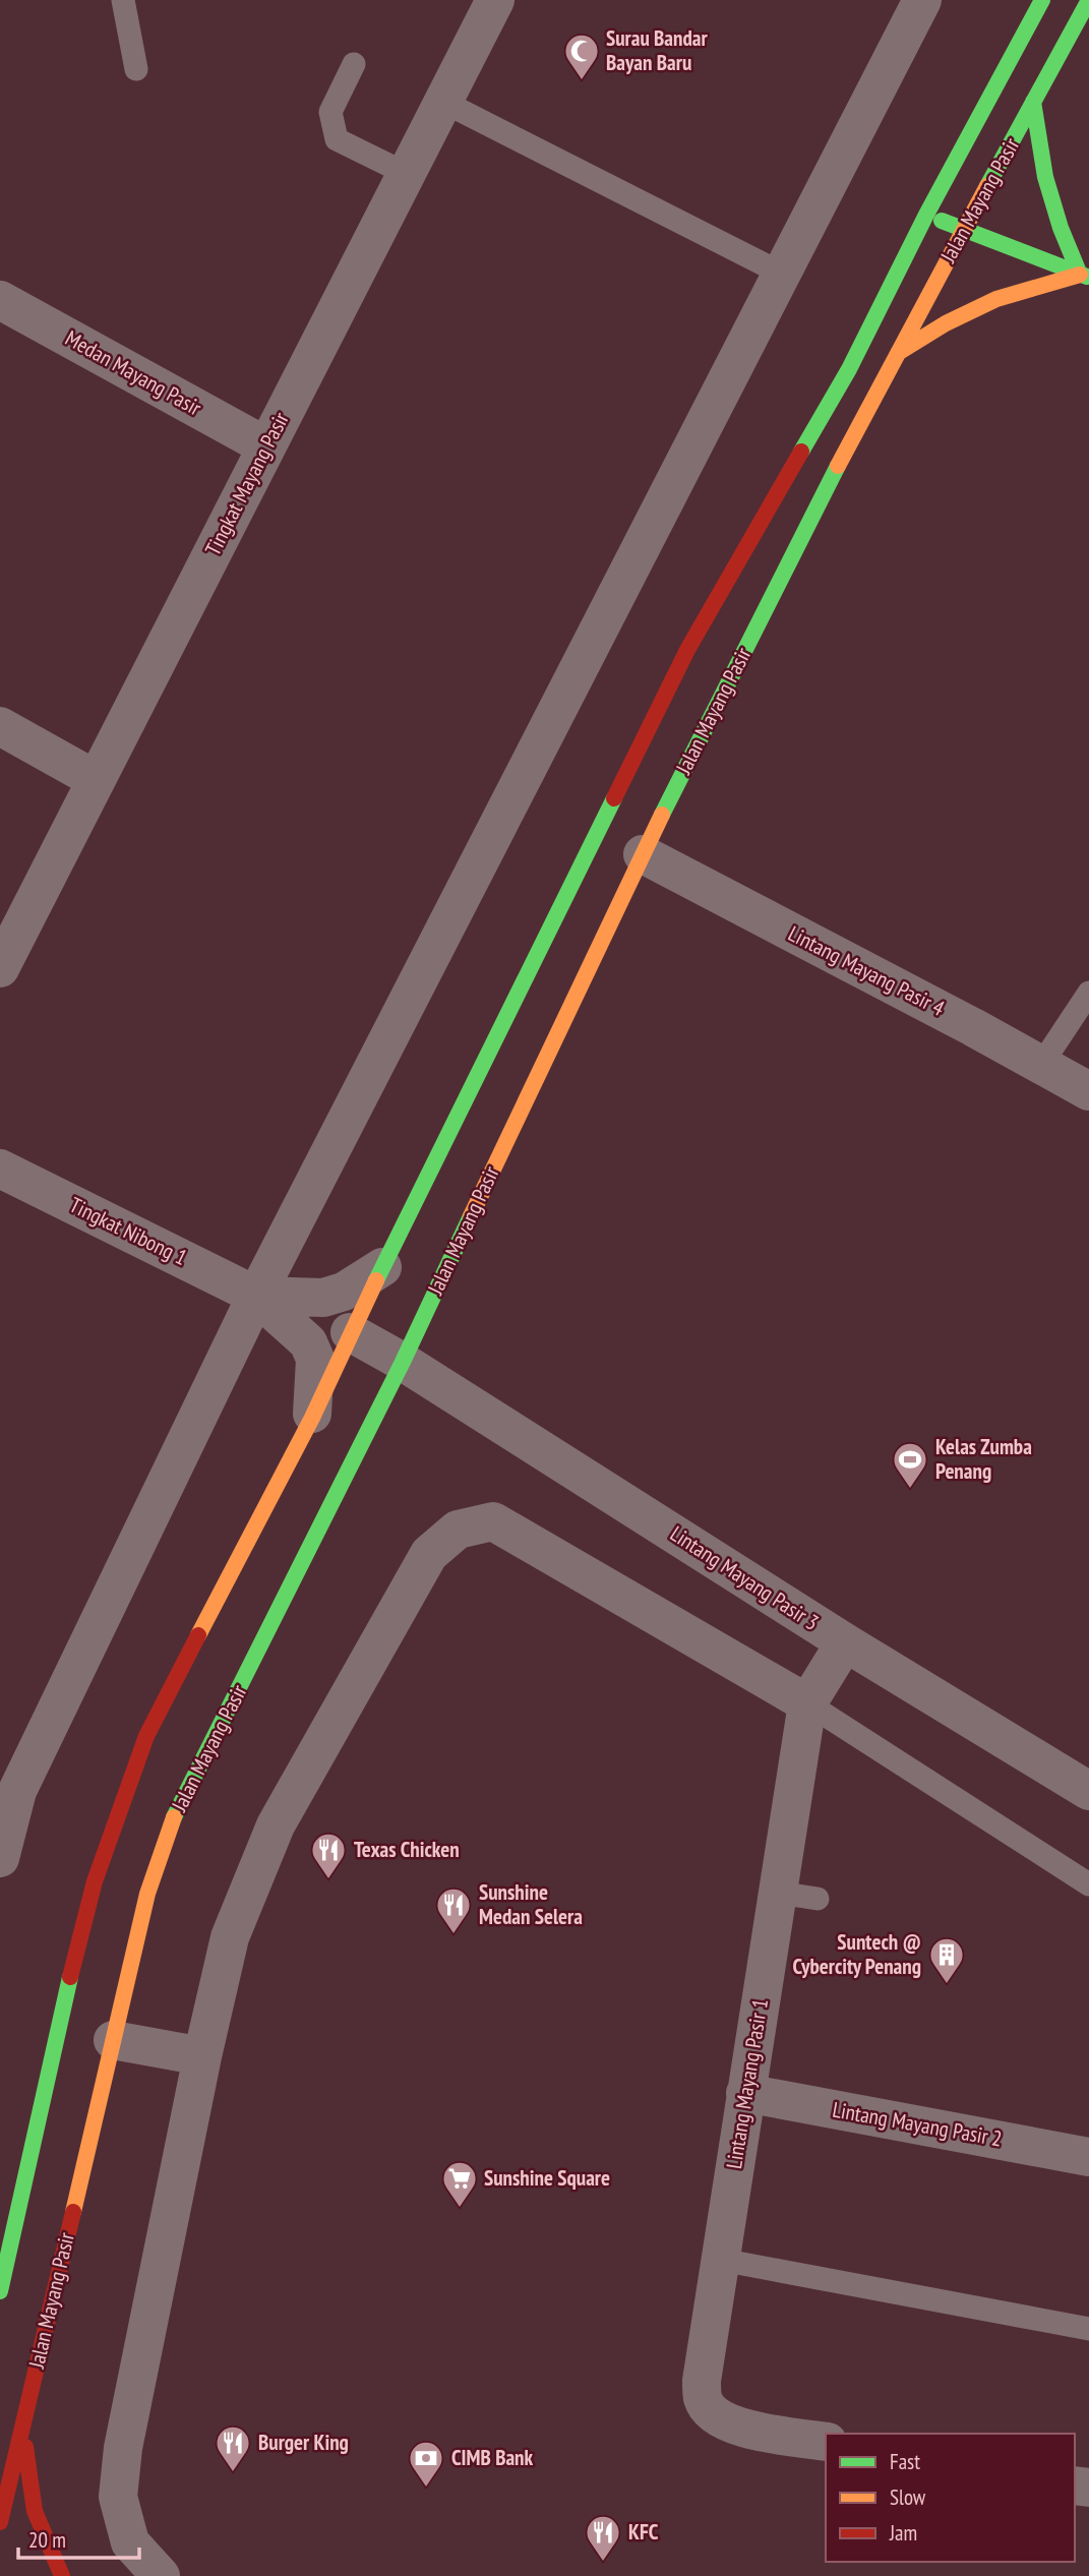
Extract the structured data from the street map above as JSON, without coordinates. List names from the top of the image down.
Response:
{
  "streets": {
    "street": [
      "Jalan Mayang Pasir",
      "Medan Mayang Pasir",
      "Tingkat Mayang Pasir",
      "Lintang Mayang Pasir 4",
      "Tingkat Nibong 1",
      "Lintang Mayang Pasir 3",
      "Lintang Mayang Pasir 1",
      "Lintang Mayang Pasir 2"
    ]
  },
  "crossings": [
    ["Jalan Mayang Pasir", "Lintang Mayang Pasir 4"],
    ["Jalan Mayang Pasir", "Lintang Mayang Pasir 3"],
    ["Medan Mayang Pasir", "Tingkat Mayang Pasir"],
    ["Lintang Mayang Pasir 3", "Lintang Mayang Pasir 1"],
    ["Lintang Mayang Pasir 1", "Lintang Mayang Pasir 2"]
  ],
  "places": {
    "mosque": ["Surau Bandar Bayan Baru"],
    "sports": ["Kelas Zumba Penang"],
    "restaurant": [
      "Texas Chicken",
      "Sunshine Medan Selera",
      "Burger King",
      "KFC"
    ],
    "building": ["Suntech @ Cybercity Penang"],
    "supermarket": ["Sunshine Square"],
    "bank": ["CIMB Bank"]
  },
  "legend": ["Fast", "Slow", "Jam"],
  "scale_bar": "20 m"
}
